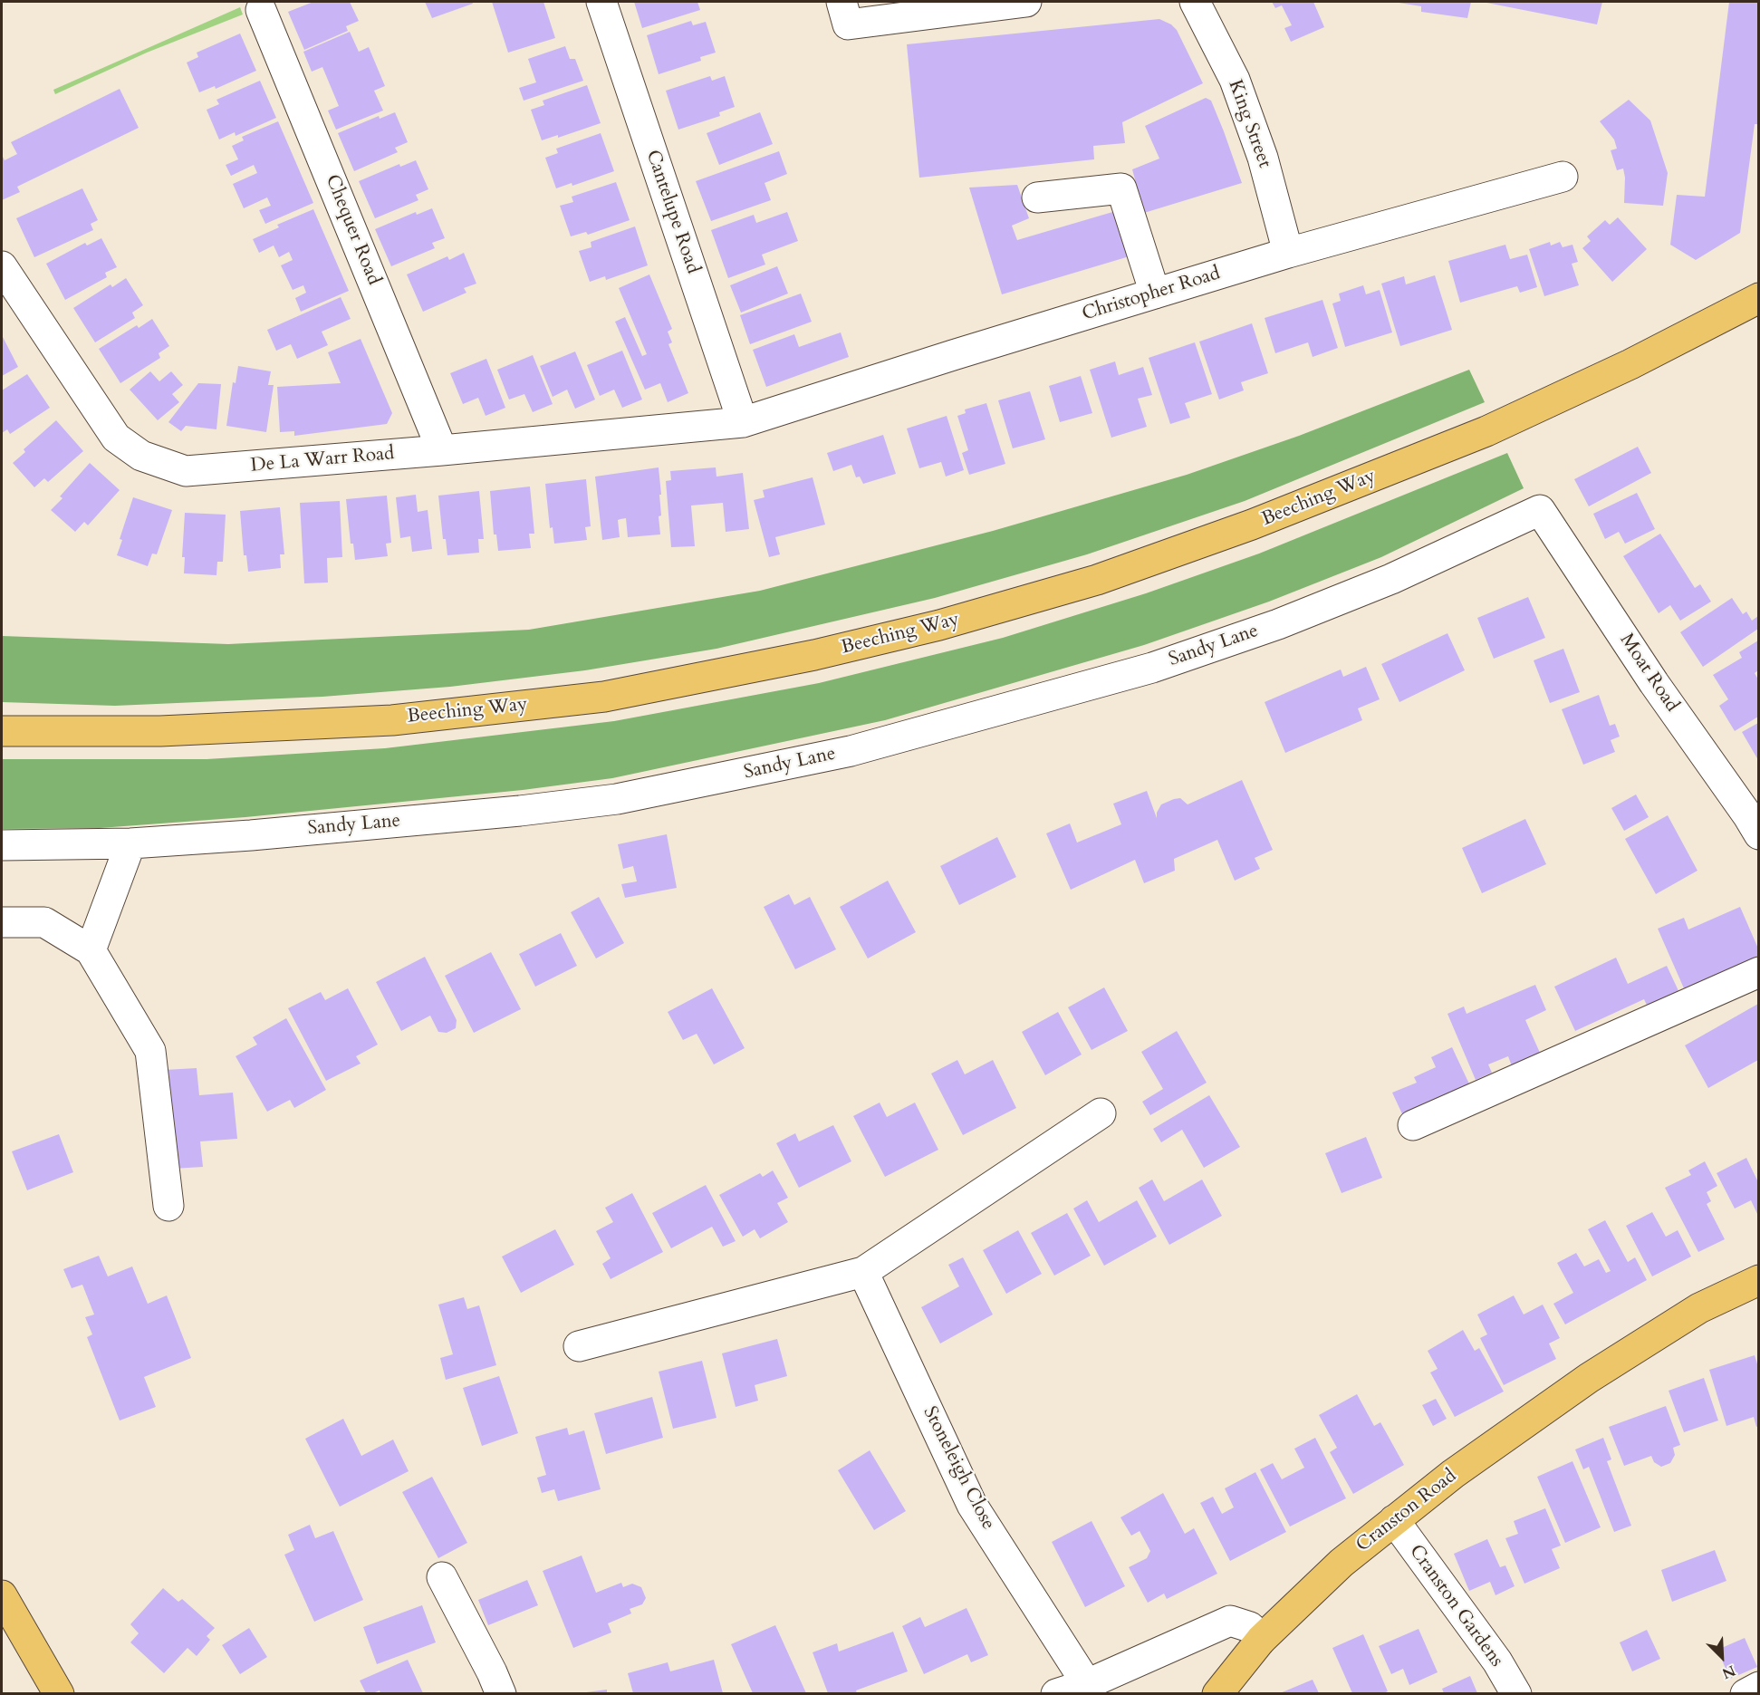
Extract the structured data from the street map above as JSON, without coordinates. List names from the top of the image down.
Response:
{
  "streets": {
    "main road": ["Beeching Way", "Cranston Road"],
    "street": [
      "King Street",
      "Cantelupe Road",
      "Chequer Road",
      "Christopher Road",
      "De La Warr Road",
      "Sandy Lane",
      "Moat Road",
      "Stoneleigh Close",
      "Cranston Gardens"
    ]
  },
  "crossings": [
    ["King Street", "Christopher Road"],
    ["Cantelupe Road", "Christopher Road"],
    ["Cantelupe Road", "De La Warr Road"],
    ["Chequer Road", "De La Warr Road"],
    ["Christopher Road", "De La Warr Road"],
    ["Sandy Lane", "Moat Road"],
    ["Cranston Road", "Cranston Gardens"]
  ],
  "north": "bottom right"
}
